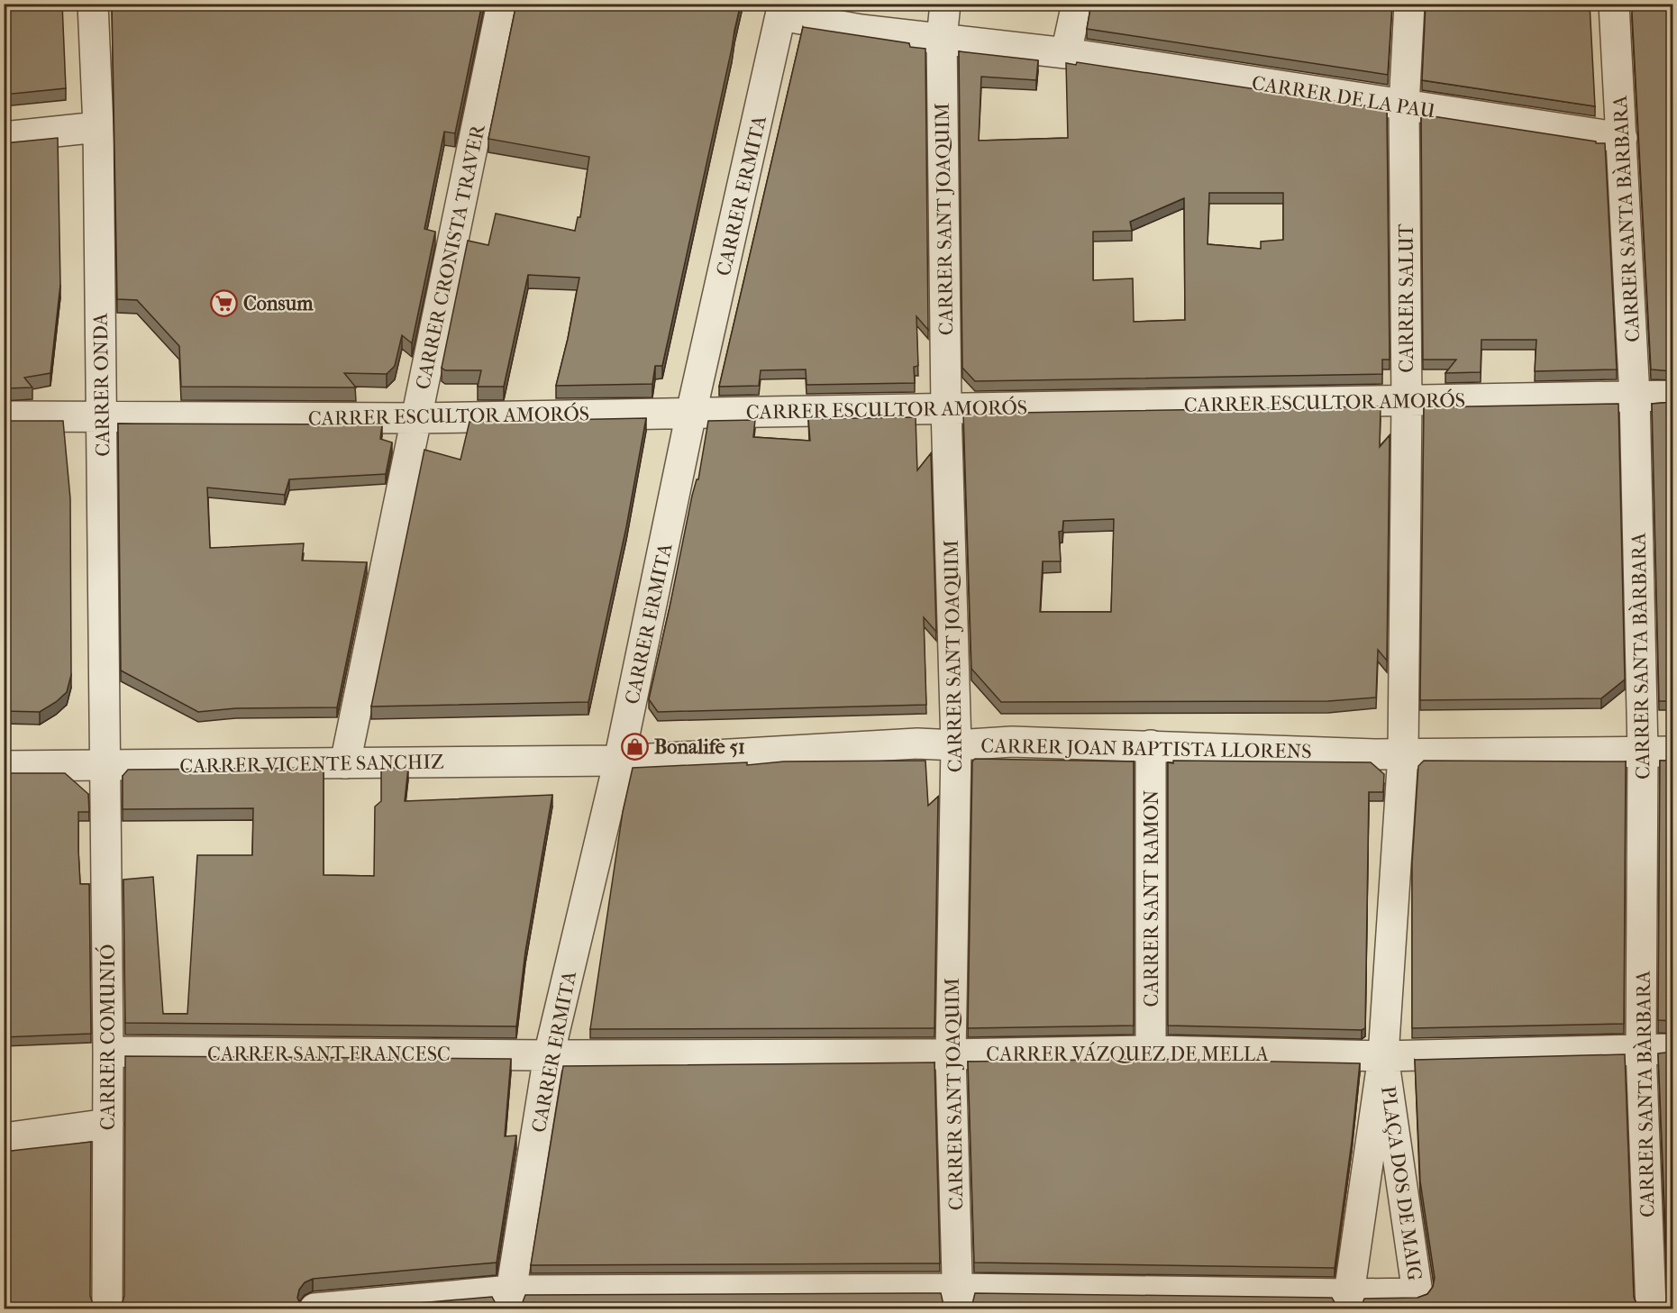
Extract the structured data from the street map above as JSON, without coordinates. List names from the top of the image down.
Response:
{
  "streets": {
    "street": [
      "CARRER DE LA PAU",
      "CARRER ERMITA",
      "CARRER SANT JOAQUIM",
      "CARRER SANTA BÀRBARA",
      "CARRER CRONISTA TRAVER",
      "CARRER SALUT",
      "CARRER ONDA",
      "CARRER ESCULTOR AMORÓS",
      "CARRER JOAN BAPTISTA LLORENS",
      "CARRER VICENTE SANCHIZ",
      "CARRER SANT RAMON",
      "CARRER COMUNIÓ",
      "CARRER SANT FRANCESC",
      "CARRER VÁZQUEZ DE MELLA",
      "PLAÇA DOS DE MAIG"
    ]
  },
  "crossings": [
    ["CARRER DE LA PAU", "CARRER ERMITA"],
    ["CARRER DE LA PAU", "CARRER SANT JOAQUIM"],
    ["CARRER DE LA PAU", "CARRER SANTA BÀRBARA"],
    ["CARRER DE LA PAU", "CARRER SALUT"],
    ["CARRER ERMITA", "CARRER ESCULTOR AMORÓS"],
    ["CARRER ERMITA", "CARRER JOAN BAPTISTA LLORENS"],
    ["CARRER ERMITA", "CARRER VICENTE SANCHIZ"],
    ["CARRER ERMITA", "CARRER SANT FRANCESC"],
    ["CARRER ERMITA", "CARRER VÁZQUEZ DE MELLA"],
    ["CARRER SANT JOAQUIM", "CARRER ESCULTOR AMORÓS"],
    ["CARRER SANT JOAQUIM", "CARRER JOAN BAPTISTA LLORENS"],
    ["CARRER SANT JOAQUIM", "CARRER VÁZQUEZ DE MELLA"],
    ["CARRER SANTA BÀRBARA", "CARRER ESCULTOR AMORÓS"],
    ["CARRER SANTA BÀRBARA", "CARRER JOAN BAPTISTA LLORENS"],
    ["CARRER SANTA BÀRBARA", "CARRER VÁZQUEZ DE MELLA"],
    ["CARRER CRONISTA TRAVER", "CARRER ESCULTOR AMORÓS"],
    ["CARRER CRONISTA TRAVER", "CARRER VICENTE SANCHIZ"],
    ["CARRER SALUT", "CARRER ESCULTOR AMORÓS"],
    ["CARRER SALUT", "CARRER JOAN BAPTISTA LLORENS"],
    ["CARRER SALUT", "PLAÇA DOS DE MAIG"],
    ["CARRER ONDA", "CARRER ESCULTOR AMORÓS"],
    ["CARRER ONDA", "CARRER VICENTE SANCHIZ"],
    ["CARRER ONDA", "CARRER COMUNIÓ"],
    ["CARRER JOAN BAPTISTA LLORENS", "CARRER VICENTE SANCHIZ"],
    ["CARRER JOAN BAPTISTA LLORENS", "CARRER SANT RAMON"],
    ["CARRER JOAN BAPTISTA LLORENS", "PLAÇA DOS DE MAIG"],
    ["CARRER VICENTE SANCHIZ", "CARRER COMUNIÓ"],
    ["CARRER SANT RAMON", "CARRER VÁZQUEZ DE MELLA"],
    ["CARRER COMUNIÓ", "CARRER SANT FRANCESC"],
    ["CARRER SANT FRANCESC", "CARRER VÁZQUEZ DE MELLA"],
    ["CARRER VÁZQUEZ DE MELLA", "PLAÇA DOS DE MAIG"]
  ],
  "places": {
    "supermarket": ["Consum"],
    "shop": ["Bonalife 51"]
  }
}
